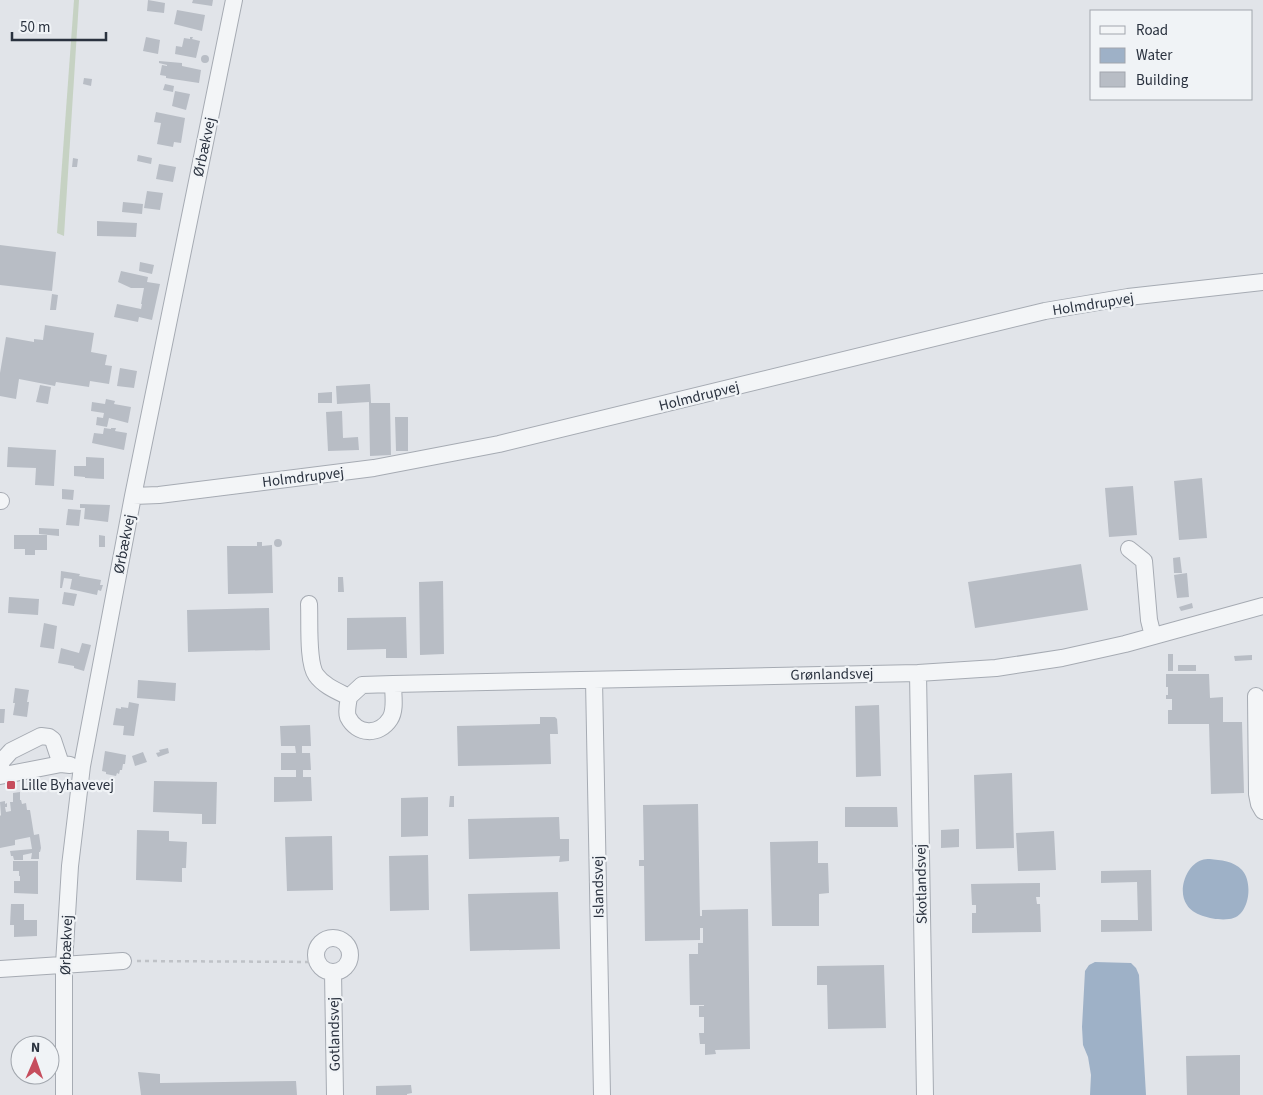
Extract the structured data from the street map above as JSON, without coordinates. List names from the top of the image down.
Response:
{
  "streets": {
    "street": [
      "Ørbækvej",
      "Holmdrupvej",
      "Grønlandsvej",
      "Skotlandsvej",
      "Islandsvej",
      "Gotlandsvej"
    ]
  },
  "crossings": [
    ["Ørbækvej", "Holmdrupvej"],
    ["Grønlandsvej", "Skotlandsvej"],
    ["Grønlandsvej", "Islandsvej"]
  ],
  "places": {
    "transit": ["Lille Byhavevej"]
  },
  "legend": ["Road", "Water", "Building"],
  "scale_bar": "50 m",
  "north": "top"
}
